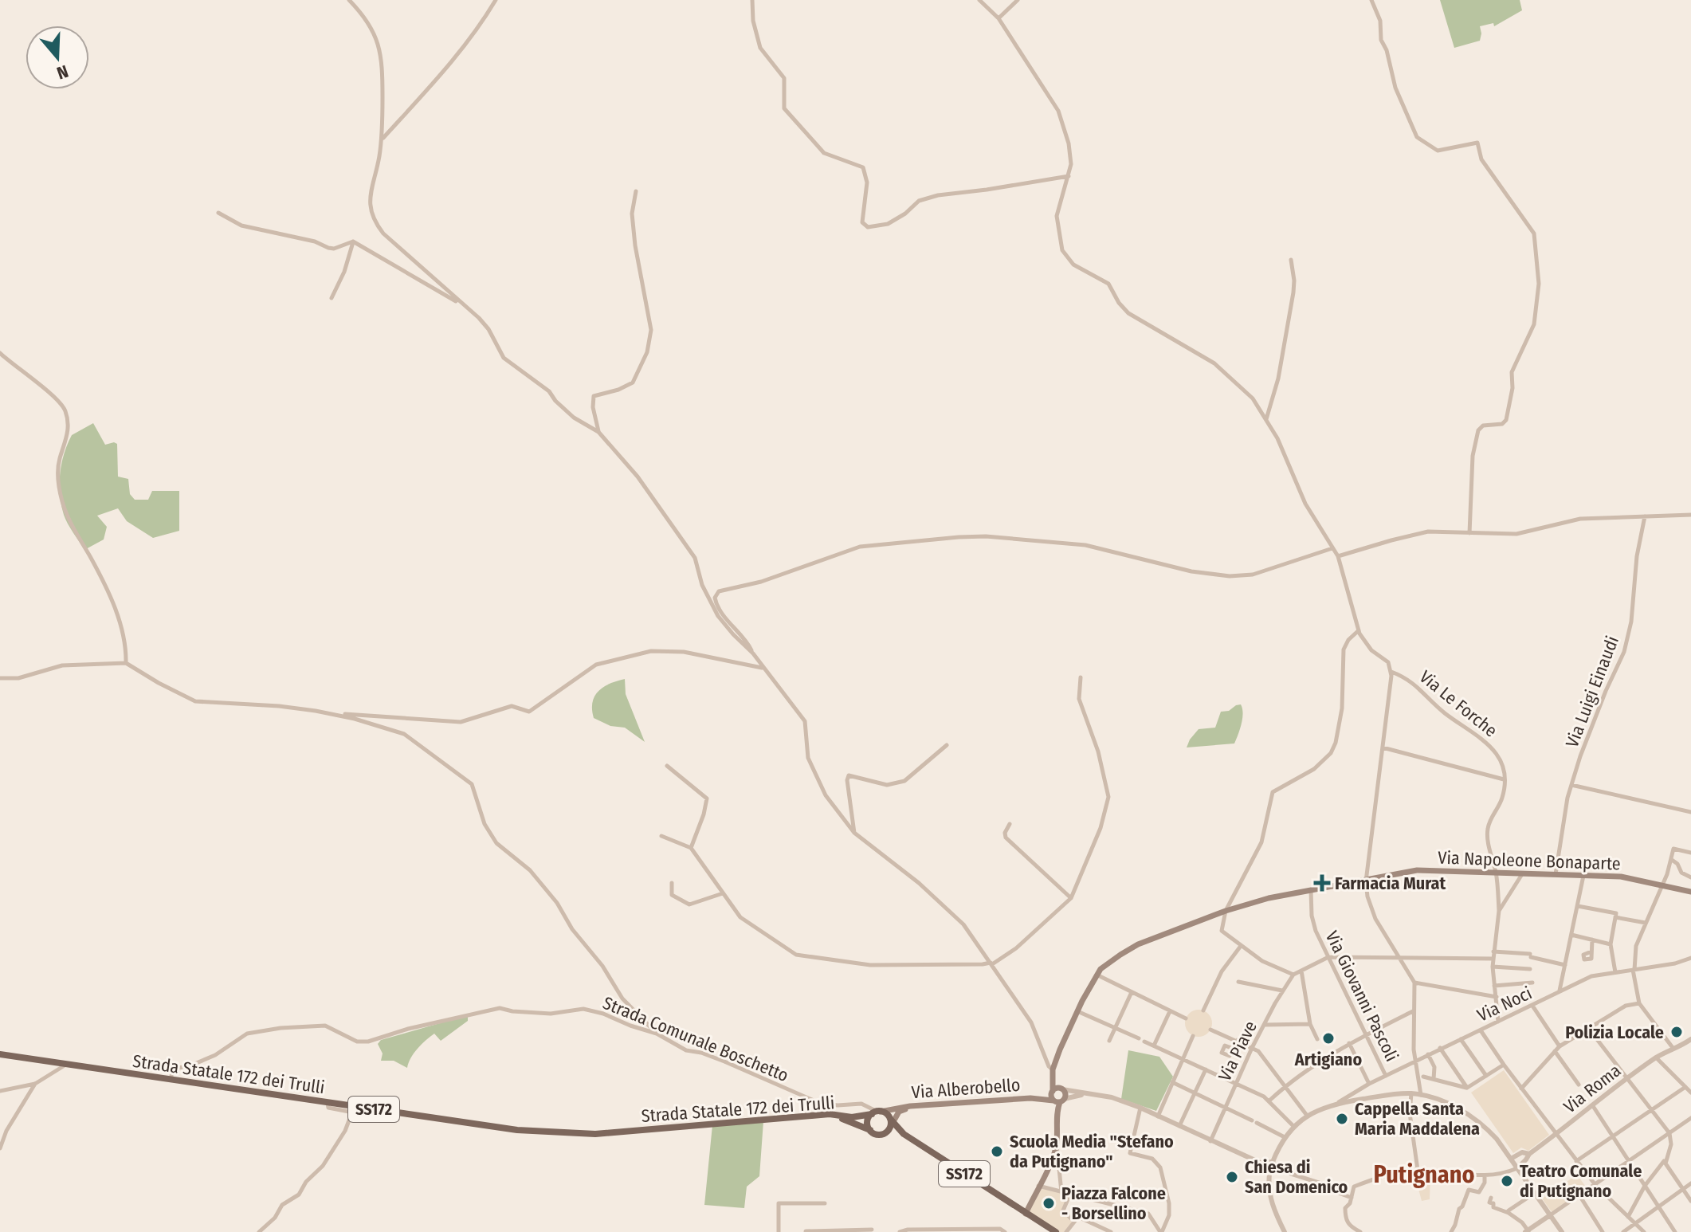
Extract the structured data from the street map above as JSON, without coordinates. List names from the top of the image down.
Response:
{
  "streets": {
    "main road": [
      "Via Napoleone Bonaparte",
      "Strada Statale 172 dei Trulli",
      "Via Alberobello",
      "SS172"
    ],
    "street": [
      "Via Luigi Einaudi",
      "Via Le Forche",
      "Via Giovanni Pascoli",
      "Via Noci",
      "Strada Comunale Boschetto",
      "Via Piave",
      "Via Roma"
    ]
  },
  "crossings": [
    ["Via Luigi Einaudi", "Via Napoleone Bonaparte"],
    ["Via Napoleone Bonaparte", "Via Giovanni Pascoli"],
    ["Via Giovanni Pascoli", "Via Noci"],
    ["Strada Comunale Boschetto", "Strada Statale 172 dei Trulli"],
    ["Strada Comunale Boschetto", "Via Alberobello"],
    ["Strada Statale 172 dei Trulli", "Via Alberobello"]
  ],
  "districts": ["Putignano"],
  "places": {
    "health": ["Farmacia Murat"],
    "other": [
      "Polizia Locale",
      "Artigiano",
      "Cappella Santa Maria Maddalena",
      "Scuola Media \"Stefano da Putignano\"",
      "Chiesa di San Domenico",
      "Teatro Comunale di Putignano",
      "Piazza Falcone - Borsellino"
    ]
  },
  "north": "bottom"
}
